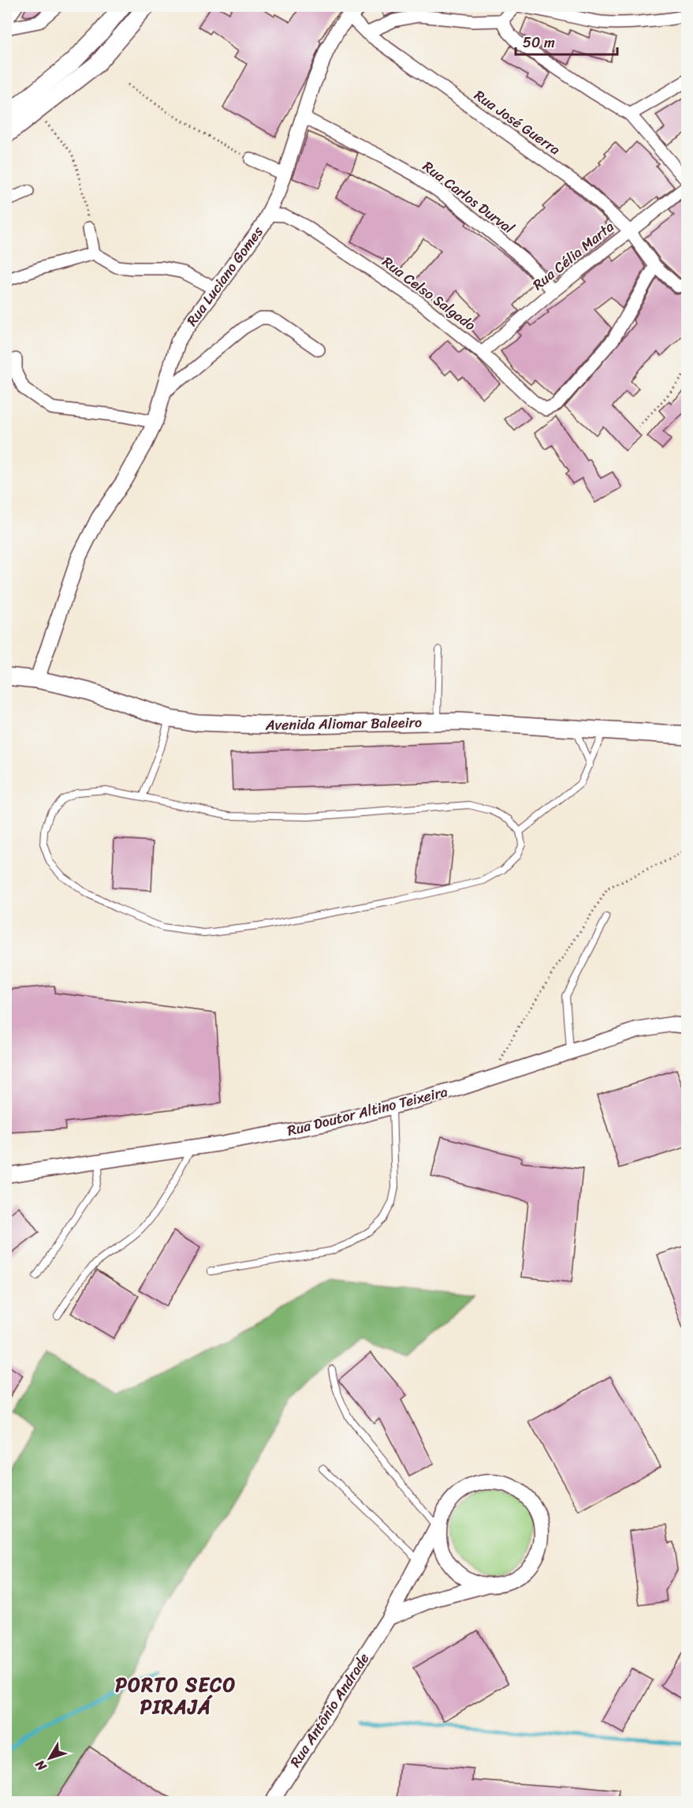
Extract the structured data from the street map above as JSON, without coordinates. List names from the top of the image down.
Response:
{
  "streets": {
    "main road": ["Avenida Aliomar Baleeiro"],
    "street": [
      "Rua José Guerra",
      "Rua Carlos Durval",
      "Rua Célia Marta",
      "Rua Luciano Gomes",
      "Rua Celso Salgado",
      "Rua Doutor Altino Teixeira",
      "Rua Antônio Andrade"
    ]
  },
  "crossings": [
    ["Rua José Guerra", "Rua Célia Marta"],
    ["Rua José Guerra", "Rua Luciano Gomes"],
    ["Rua José Guerra", "Rua Celso Salgado"],
    ["Rua Carlos Durval", "Rua Célia Marta"],
    ["Rua Carlos Durval", "Rua Luciano Gomes"],
    ["Rua Célia Marta", "Rua Celso Salgado"],
    ["Rua Luciano Gomes", "Rua Celso Salgado"],
    ["Rua Luciano Gomes", "Avenida Aliomar Baleeiro"]
  ],
  "districts": ["PORTO SECO PIRAJÁ"],
  "scale_bar": "50 m",
  "north": "bottom left"
}
